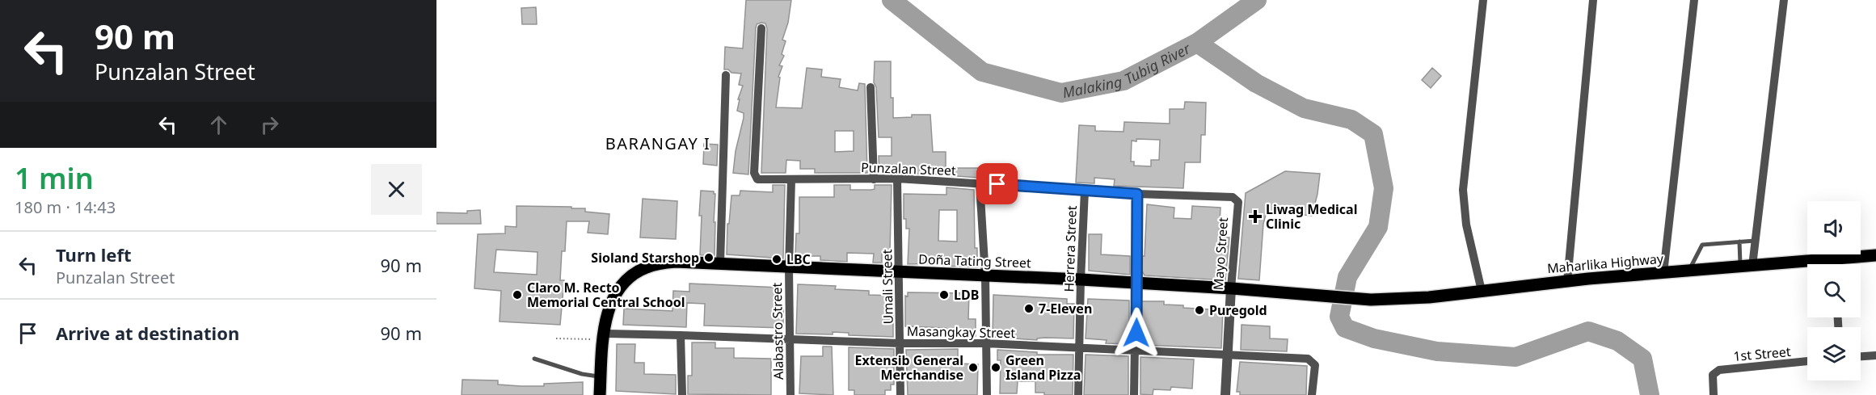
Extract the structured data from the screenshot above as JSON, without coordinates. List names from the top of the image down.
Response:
{
  "streets": {
    "main road": ["Doña Tating Street", "Maharlika Highway"],
    "street": [
      "Punzalan Street",
      "Herrera Street",
      "Mayo Street",
      "Umali Street",
      "Alabastro Street",
      "Masangkay Street",
      "1st Street"
    ]
  },
  "crossings": [
    ["Punzalan Street", "Herrera Street"],
    ["Punzalan Street", "Mayo Street"],
    ["Punzalan Street", "Umali Street"],
    ["Punzalan Street", "Alabastro Street"],
    ["Herrera Street", "Doña Tating Street"],
    ["Herrera Street", "Masangkay Street"],
    ["Mayo Street", "Doña Tating Street"],
    ["Mayo Street", "Masangkay Street"],
    ["Doña Tating Street", "Maharlika Highway"],
    ["Doña Tating Street", "Umali Street"],
    ["Doña Tating Street", "Alabastro Street"],
    ["Doña Tating Street", "Masangkay Street"],
    ["Umali Street", "Masangkay Street"],
    ["Alabastro Street", "Masangkay Street"]
  ],
  "districts": ["BARANGAY I"],
  "water": ["Malaking Tubig River"],
  "places": {
    "health": ["Liwag Medical Clinic"],
    "other": [
      "Sioland Starshop",
      "LBC",
      "Claro M. Recto Memorial Central School",
      "LDB",
      "7-Eleven",
      "Puregold",
      "Extensib General Merchandise",
      "Green Island Pizza"
    ]
  },
  "page": {
    "turn": ["90 m", "Punzalan Street"],
    "heading": ["1 min", "180 m · 14:43"],
    "list": [
      {
        "name": "Turn left",
        "note": "Punzalan Street",
        "value": "90 m"
      },
      {
        "name": "Arrive at destination",
        "value": "90 m"
      }
    ]
  }
}
